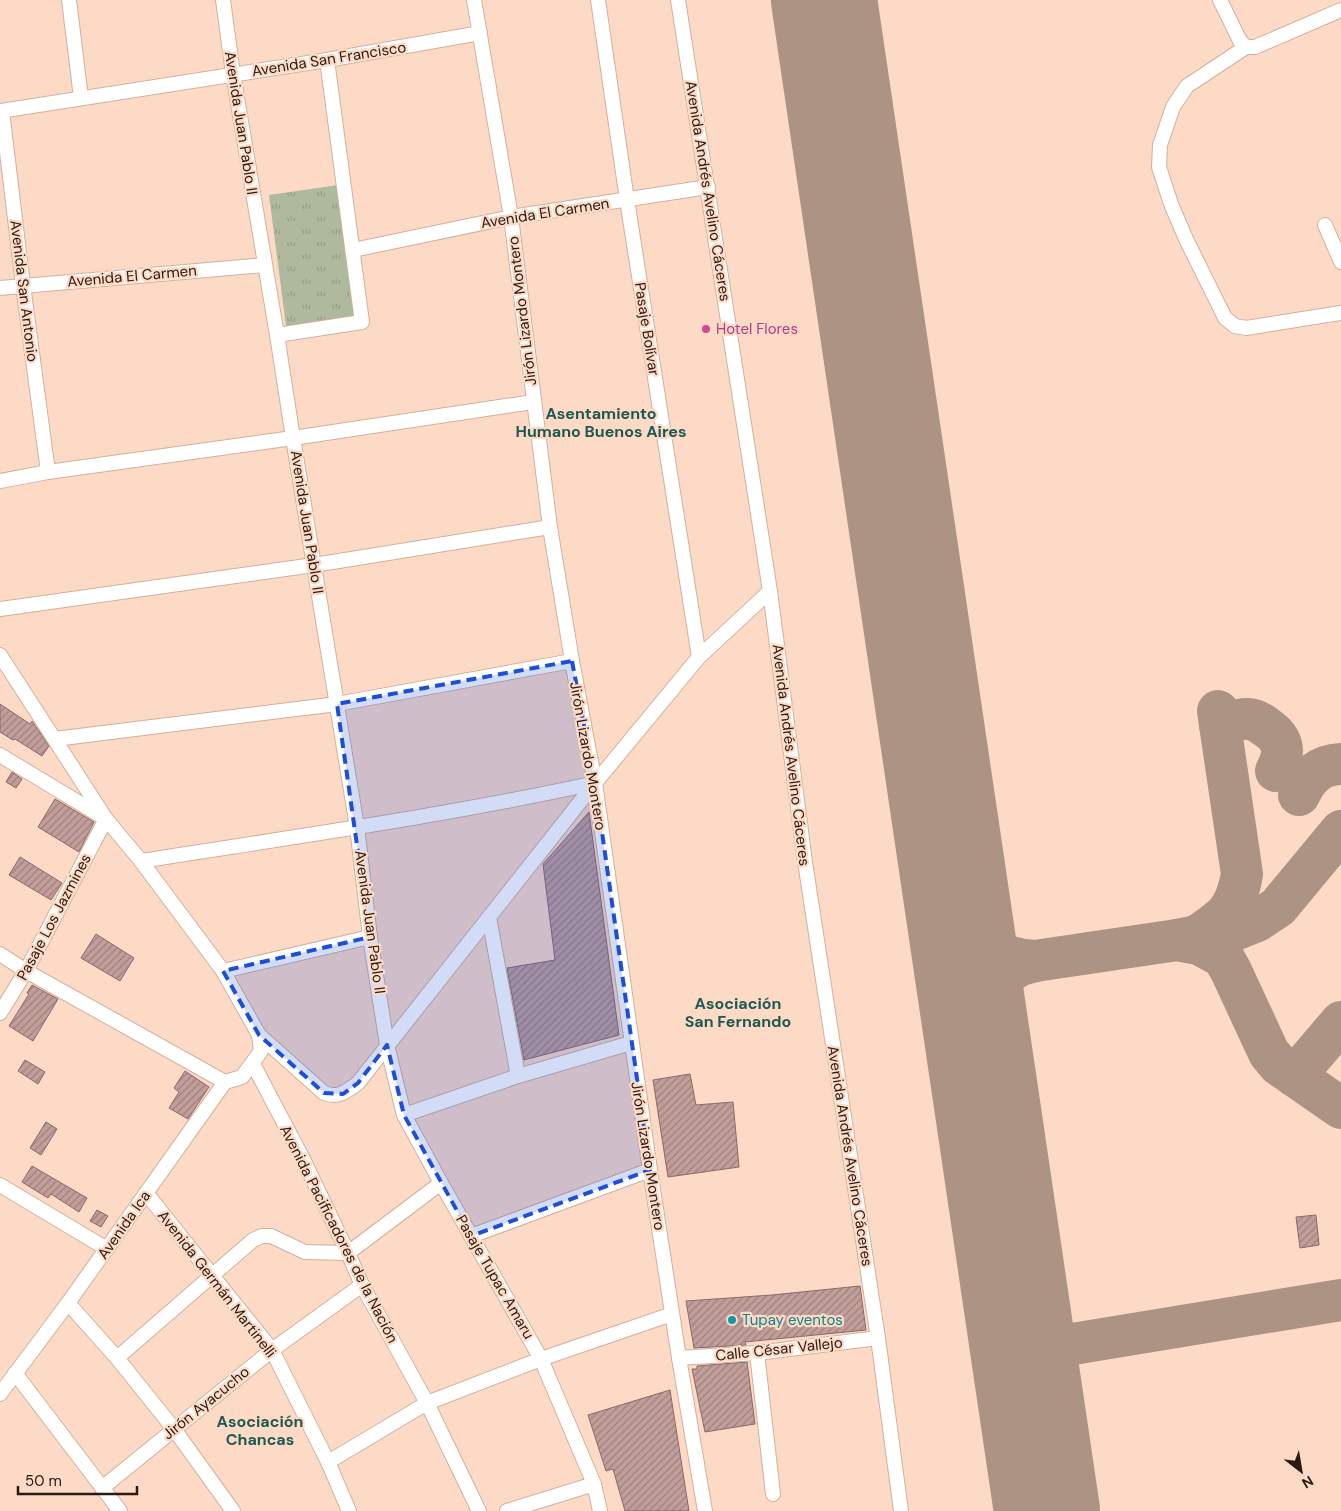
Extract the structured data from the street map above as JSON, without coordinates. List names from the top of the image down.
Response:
{
  "streets": {
    "street": [
      "Avenida San Francisco",
      "Avenida Juan Pablo II",
      "Avenida Andrés Avelino Cáceres",
      "Avenida El Carmen",
      "Avenida San Antonio",
      "Jirón Lizardo Montero",
      "Pasaje Bolívar",
      "Pasaje Los Jazmines",
      "Avenida Ica",
      "Avenida Pacificadores de la Nación",
      "Pasaje Tupac Amaru",
      "Avenida Germán Martinelli",
      "Calle César Vallejo",
      "Jirón Ayacucho"
    ]
  },
  "crossings": [
    ["Avenida San Francisco", "Avenida Juan Pablo II"],
    ["Avenida San Francisco", "Avenida San Antonio"],
    ["Avenida San Francisco", "Jirón Lizardo Montero"],
    ["Avenida Juan Pablo II", "Avenida El Carmen"],
    ["Avenida Juan Pablo II", "Pasaje Tupac Amaru"],
    ["Avenida Andrés Avelino Cáceres", "Avenida El Carmen"],
    ["Avenida Andrés Avelino Cáceres", "Calle César Vallejo"],
    ["Avenida El Carmen", "Avenida San Antonio"],
    ["Avenida El Carmen", "Jirón Lizardo Montero"],
    ["Avenida El Carmen", "Pasaje Bolívar"],
    ["Jirón Lizardo Montero", "Calle César Vallejo"],
    ["Avenida Ica", "Avenida Pacificadores de la Nación"],
    ["Avenida Ica", "Avenida Germán Martinelli"],
    ["Avenida Pacificadores de la Nación", "Jirón Ayacucho"],
    ["Avenida Germán Martinelli", "Jirón Ayacucho"]
  ],
  "districts": ["Asentamiento Humano Buenos Aires", "Asociación San Fernando", "Asociación Chancas"],
  "places": ["Hotel Flores", "Tupay eventos"],
  "scale_bar": "50 m",
  "north": "bottom right"
}
